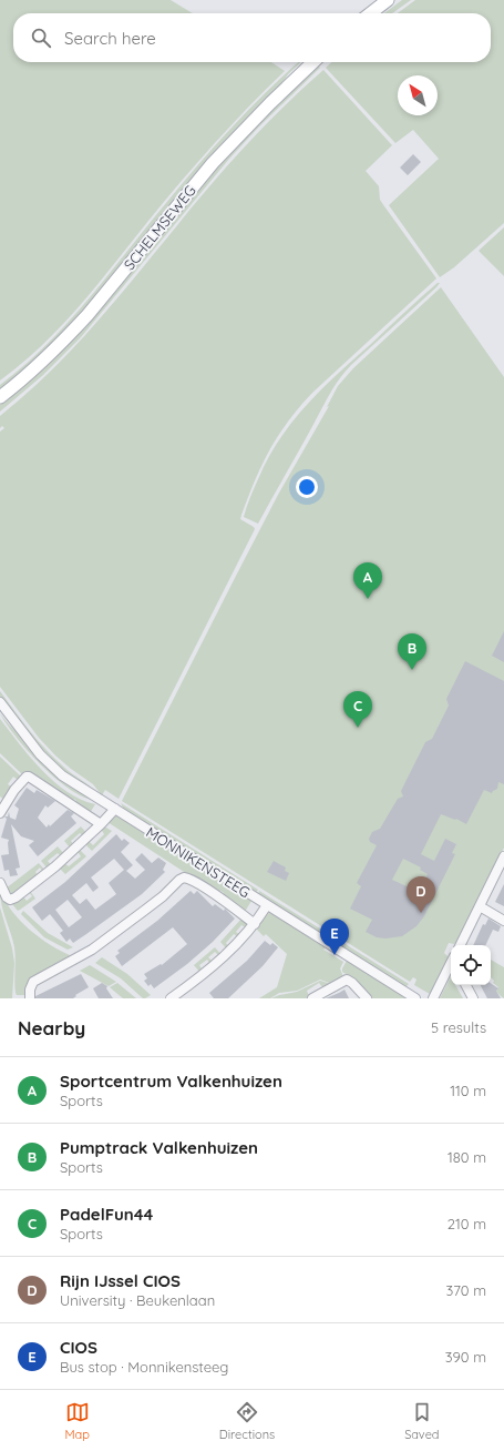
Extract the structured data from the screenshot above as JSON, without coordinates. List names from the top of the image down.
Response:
{
  "streets": {
    "main road": ["SCHELMSEWEG"],
    "street": ["MONNIKENSTEEG"]
  },
  "north": "top left",
  "page": {
    "search": "Search here",
    "pins": [
      "A",
      "B",
      "C",
      "D",
      "E"
    ],
    "heading": ["Nearby", "5 results"],
    "list": [
      {
        "mark": "A",
        "name": "Sportcentrum Valkenhuizen",
        "note": "Sports",
        "value": "110 m"
      },
      {
        "mark": "B",
        "name": "Pumptrack Valkenhuizen",
        "note": "Sports",
        "value": "180 m"
      },
      {
        "mark": "C",
        "name": "PadelFun44",
        "note": "Sports",
        "value": "210 m"
      },
      {
        "mark": "D",
        "name": "Rijn IJssel CIOS",
        "note": "University · Beukenlaan",
        "value": "370 m"
      },
      {
        "mark": "E",
        "name": "CIOS",
        "note": "Bus stop · Monnikensteeg",
        "value": "390 m"
      }
    ],
    "nav": ["Map", "Directions", "Saved"]
  }
}
